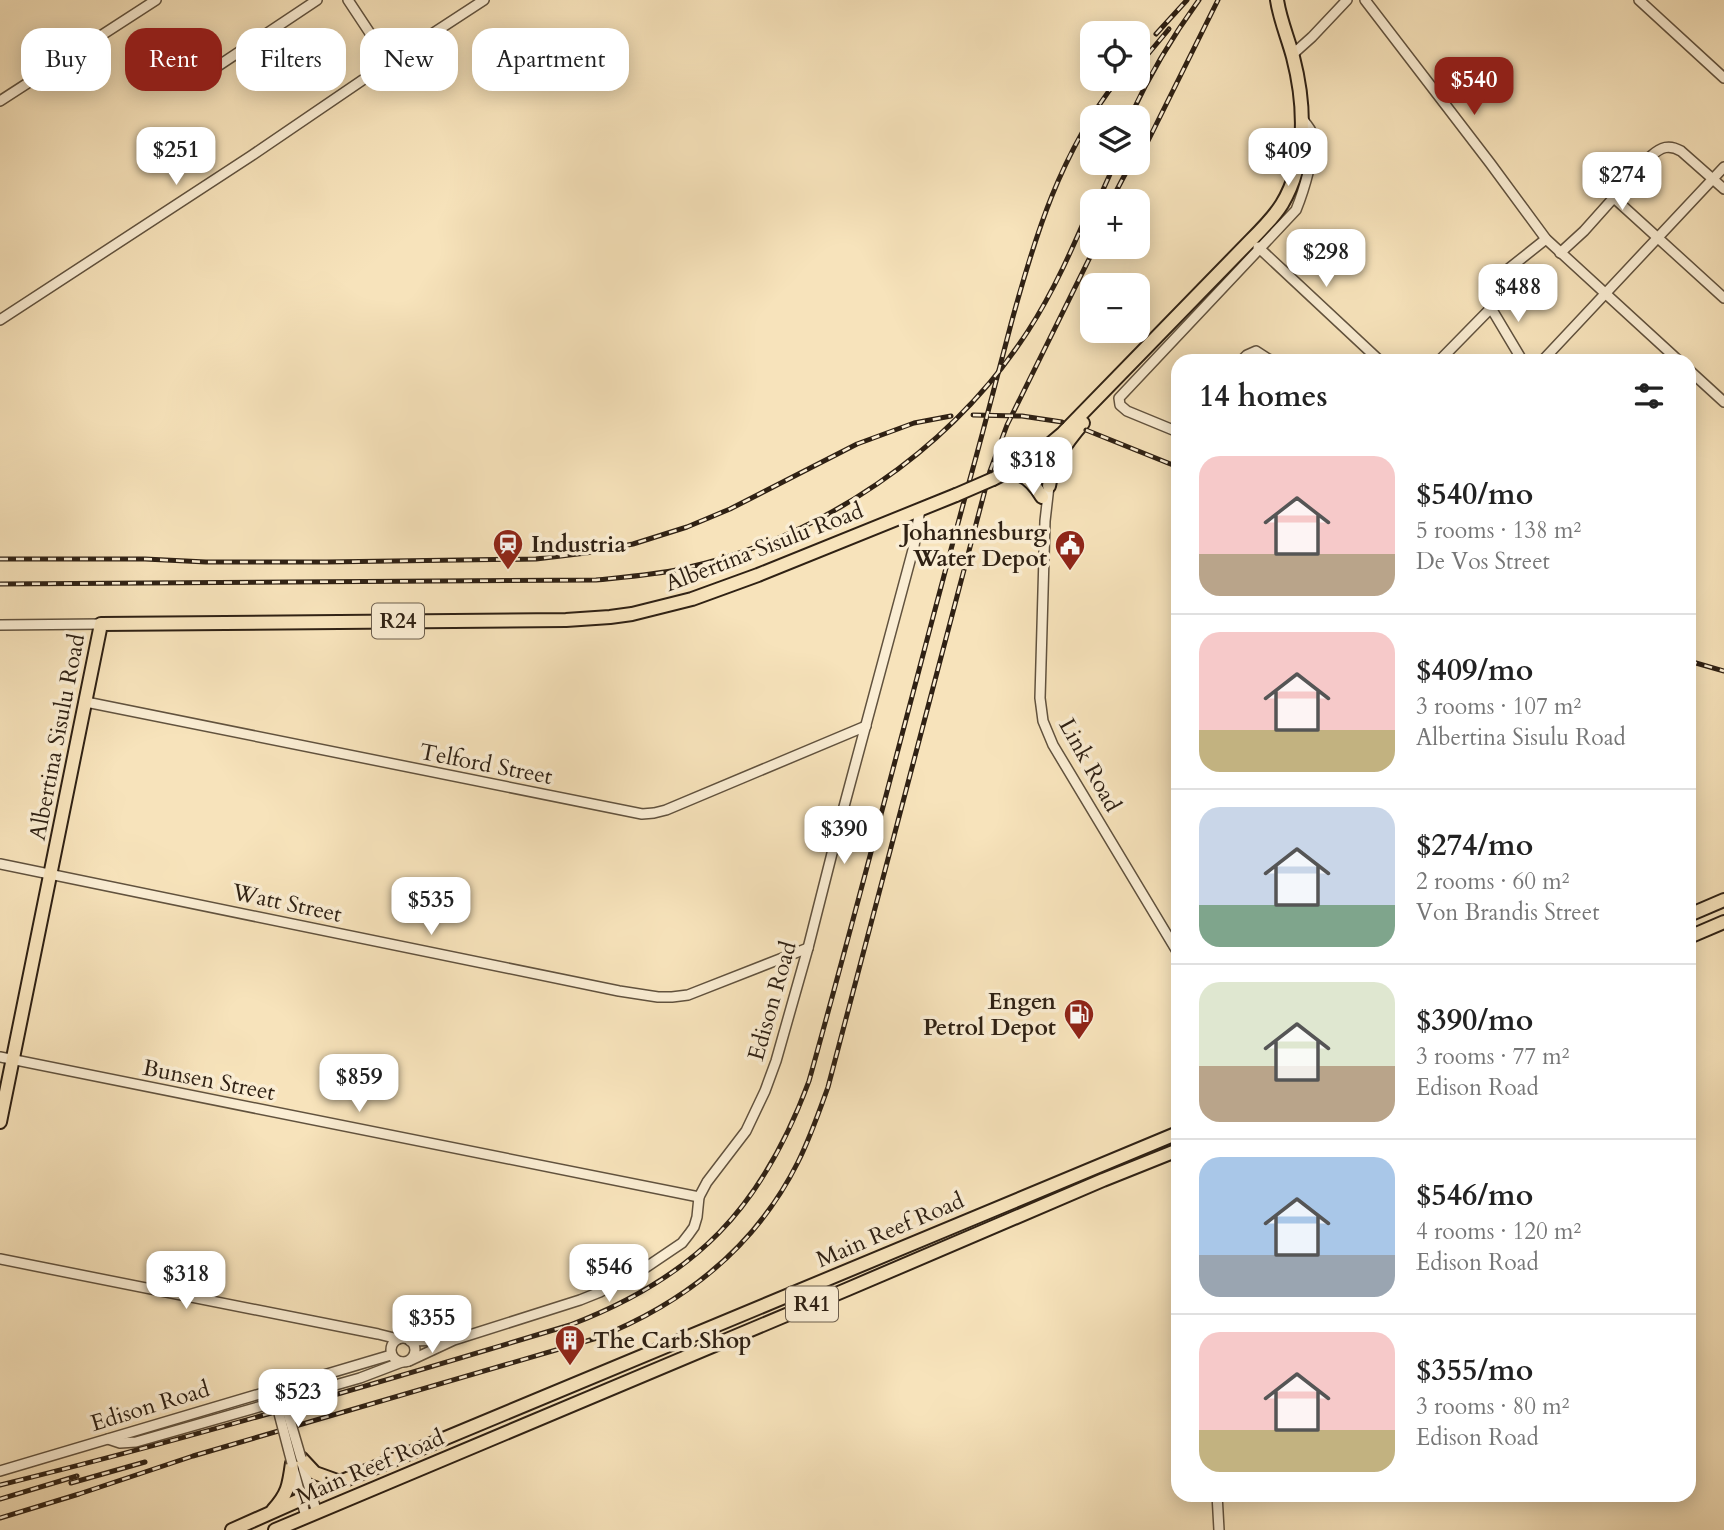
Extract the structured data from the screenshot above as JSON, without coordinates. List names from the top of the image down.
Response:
{
  "streets": {
    "main road": [
      "Albertina Sisulu Road",
      "R24",
      "Main Reef Road",
      "R41"
    ],
    "street": [
      "Telford Street",
      "Link Road",
      "Watt Street",
      "Edison Road",
      "Bunsen Street"
    ]
  },
  "crossings": [
    ["Albertina Sisulu Road", "Telford Street"],
    ["Albertina Sisulu Road", "Watt Street"],
    ["Albertina Sisulu Road", "Edison Road"],
    ["Albertina Sisulu Road", "Bunsen Street"],
    ["Telford Street", "Edison Road"],
    ["Watt Street", "Edison Road"],
    ["Edison Road", "Bunsen Street"]
  ],
  "places": {
    "station": ["Industria"],
    "public building": ["Johannesburg Water Depot"],
    "fuel station": ["Engen Petrol Depot"],
    "building": ["The Carb Shop"]
  },
  "page": {
    "map_buttons": ["+", "−"],
    "chip": [
      "Buy",
      "Rent",
      "Filters",
      "New",
      "Apartment"
    ],
    "price": [
      "$540",
      "$251",
      "$409",
      "$274",
      "$298",
      "$488",
      "$318",
      "$390",
      "$535",
      "$859",
      "$546",
      "$318",
      "$355",
      "$523"
    ],
    "heading": "14 homes",
    "list": [
      {
        "name": "$540/mo",
        "note": "5 rooms · 138 m² · De Vos Street"
      },
      {
        "name": "$409/mo",
        "note": "3 rooms · 107 m² · Albertina Sisulu Road"
      },
      {
        "name": "$274/mo",
        "note": "2 rooms · 60 m² · Von Brandis Street"
      },
      {
        "name": "$390/mo",
        "note": "3 rooms · 77 m² · Edison Road"
      },
      {
        "name": "$546/mo",
        "note": "4 rooms · 120 m² · Edison Road"
      },
      {
        "name": "$355/mo",
        "note": "3 rooms · 80 m² · Edison Road"
      }
    ]
  }
}
